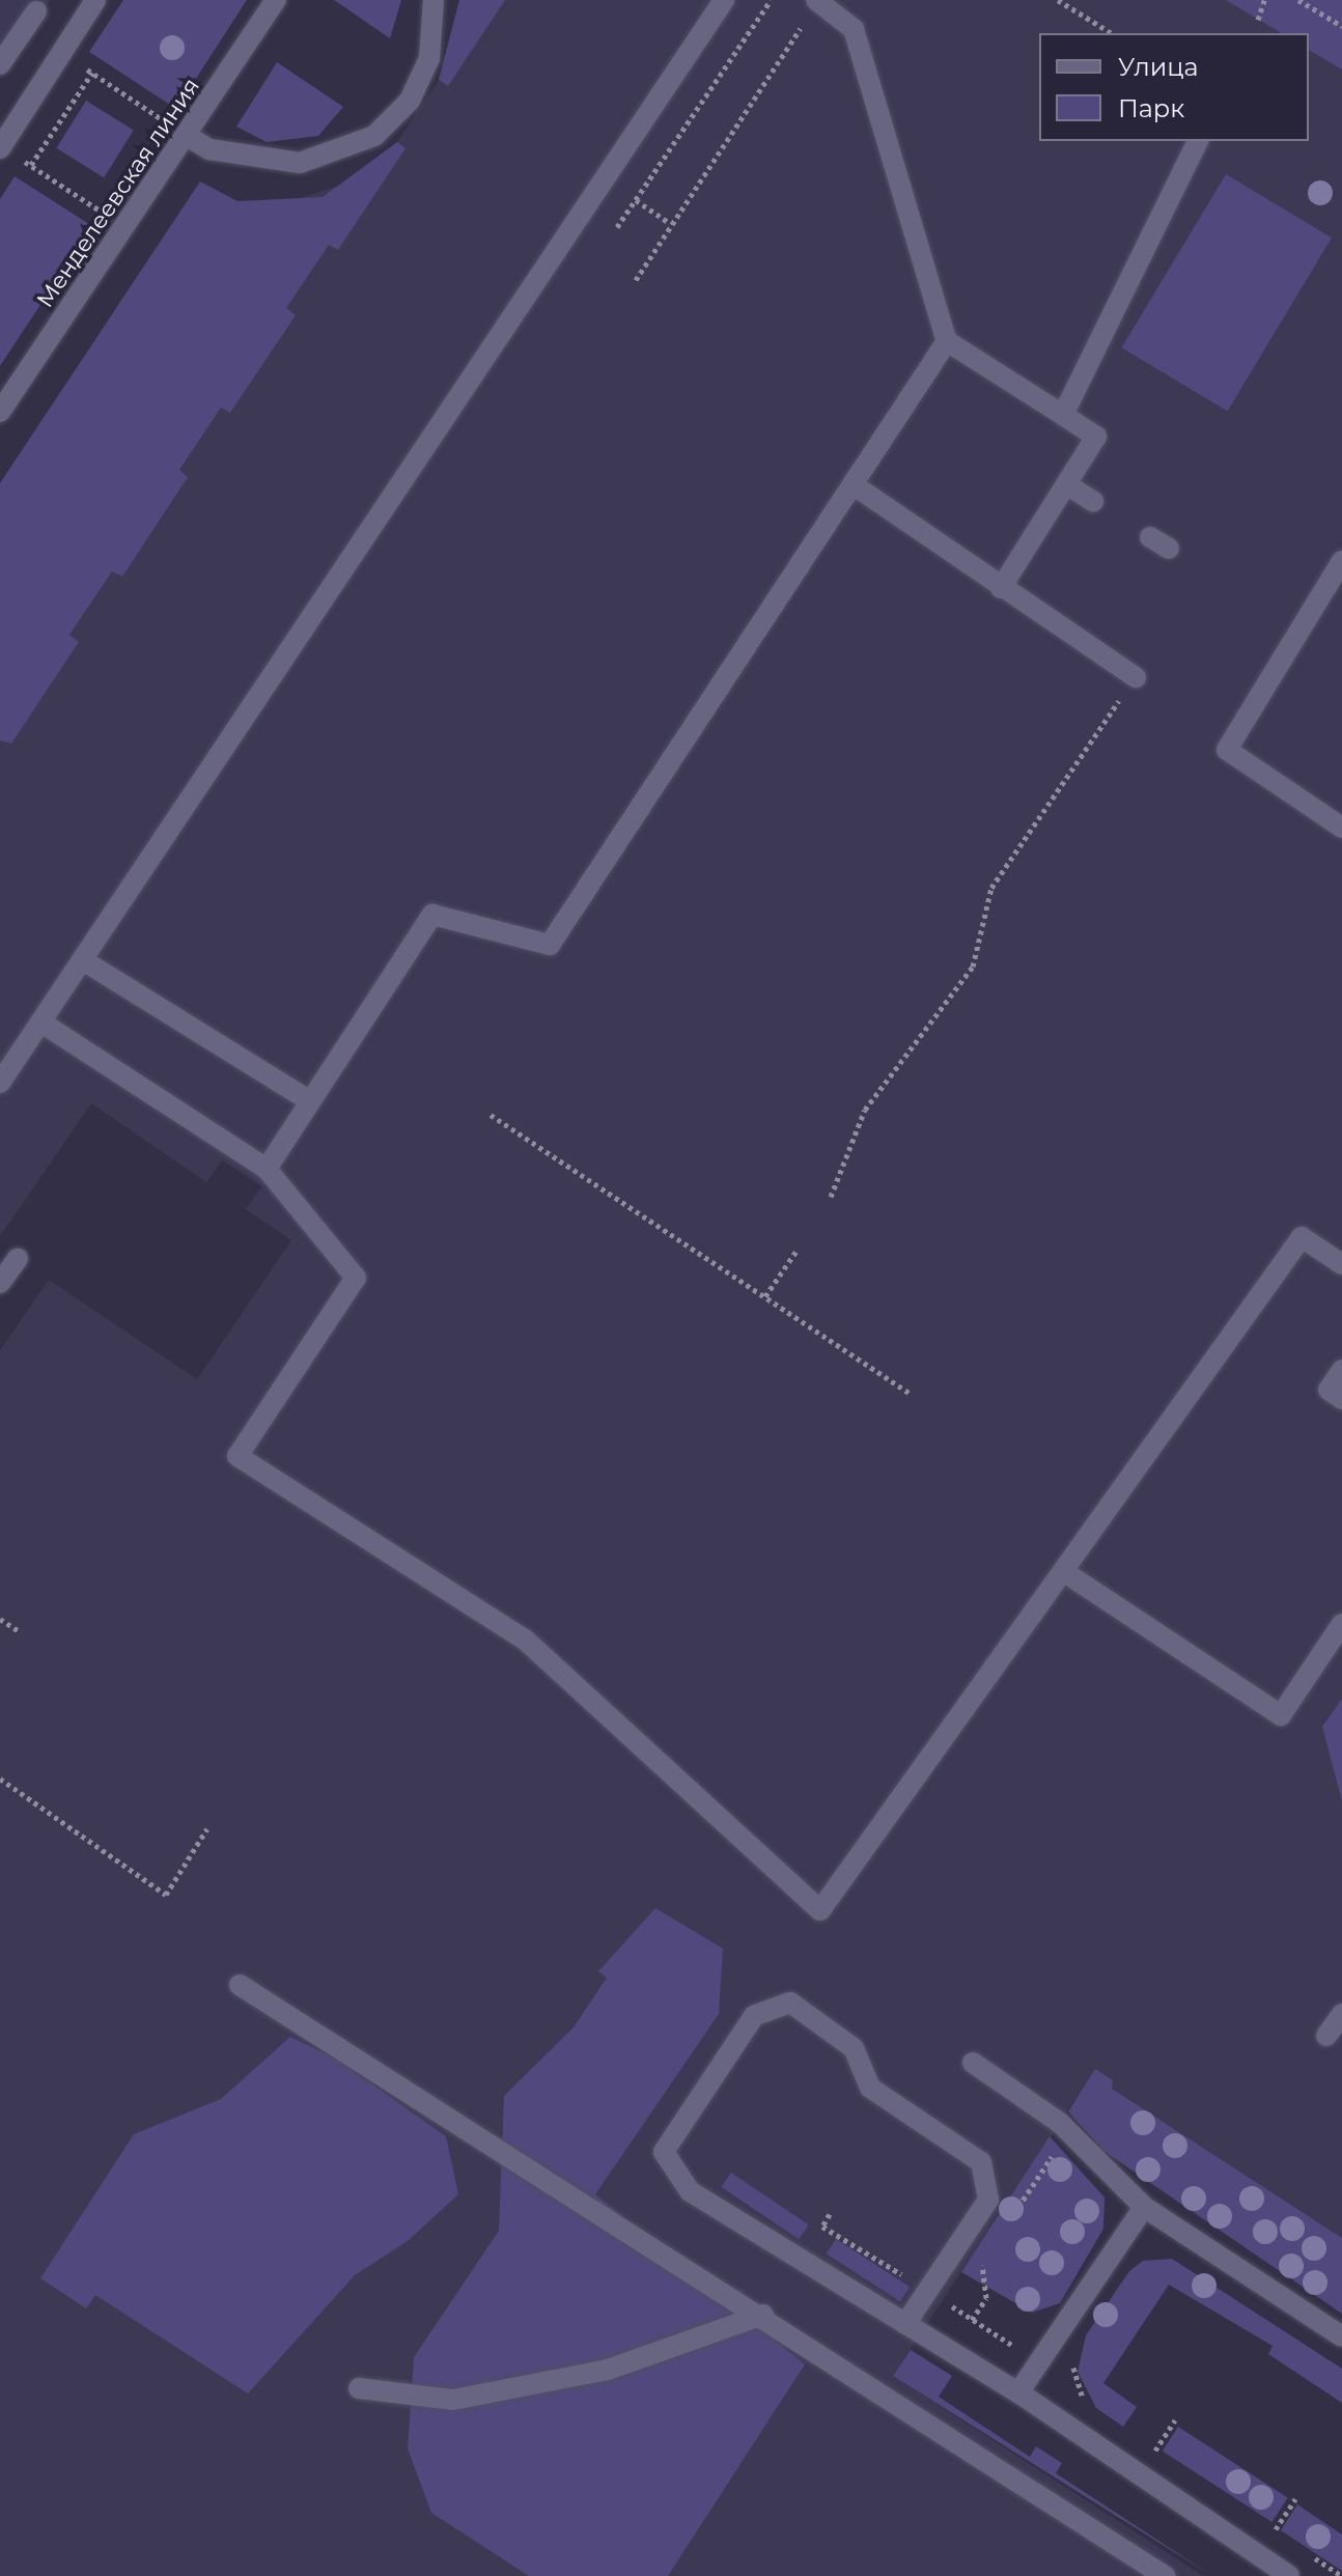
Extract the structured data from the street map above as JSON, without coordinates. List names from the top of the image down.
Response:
{
  "streets": {
    "street": ["Менделеевская линия"]
  },
  "legend": ["Улица", "Парк"]
}
